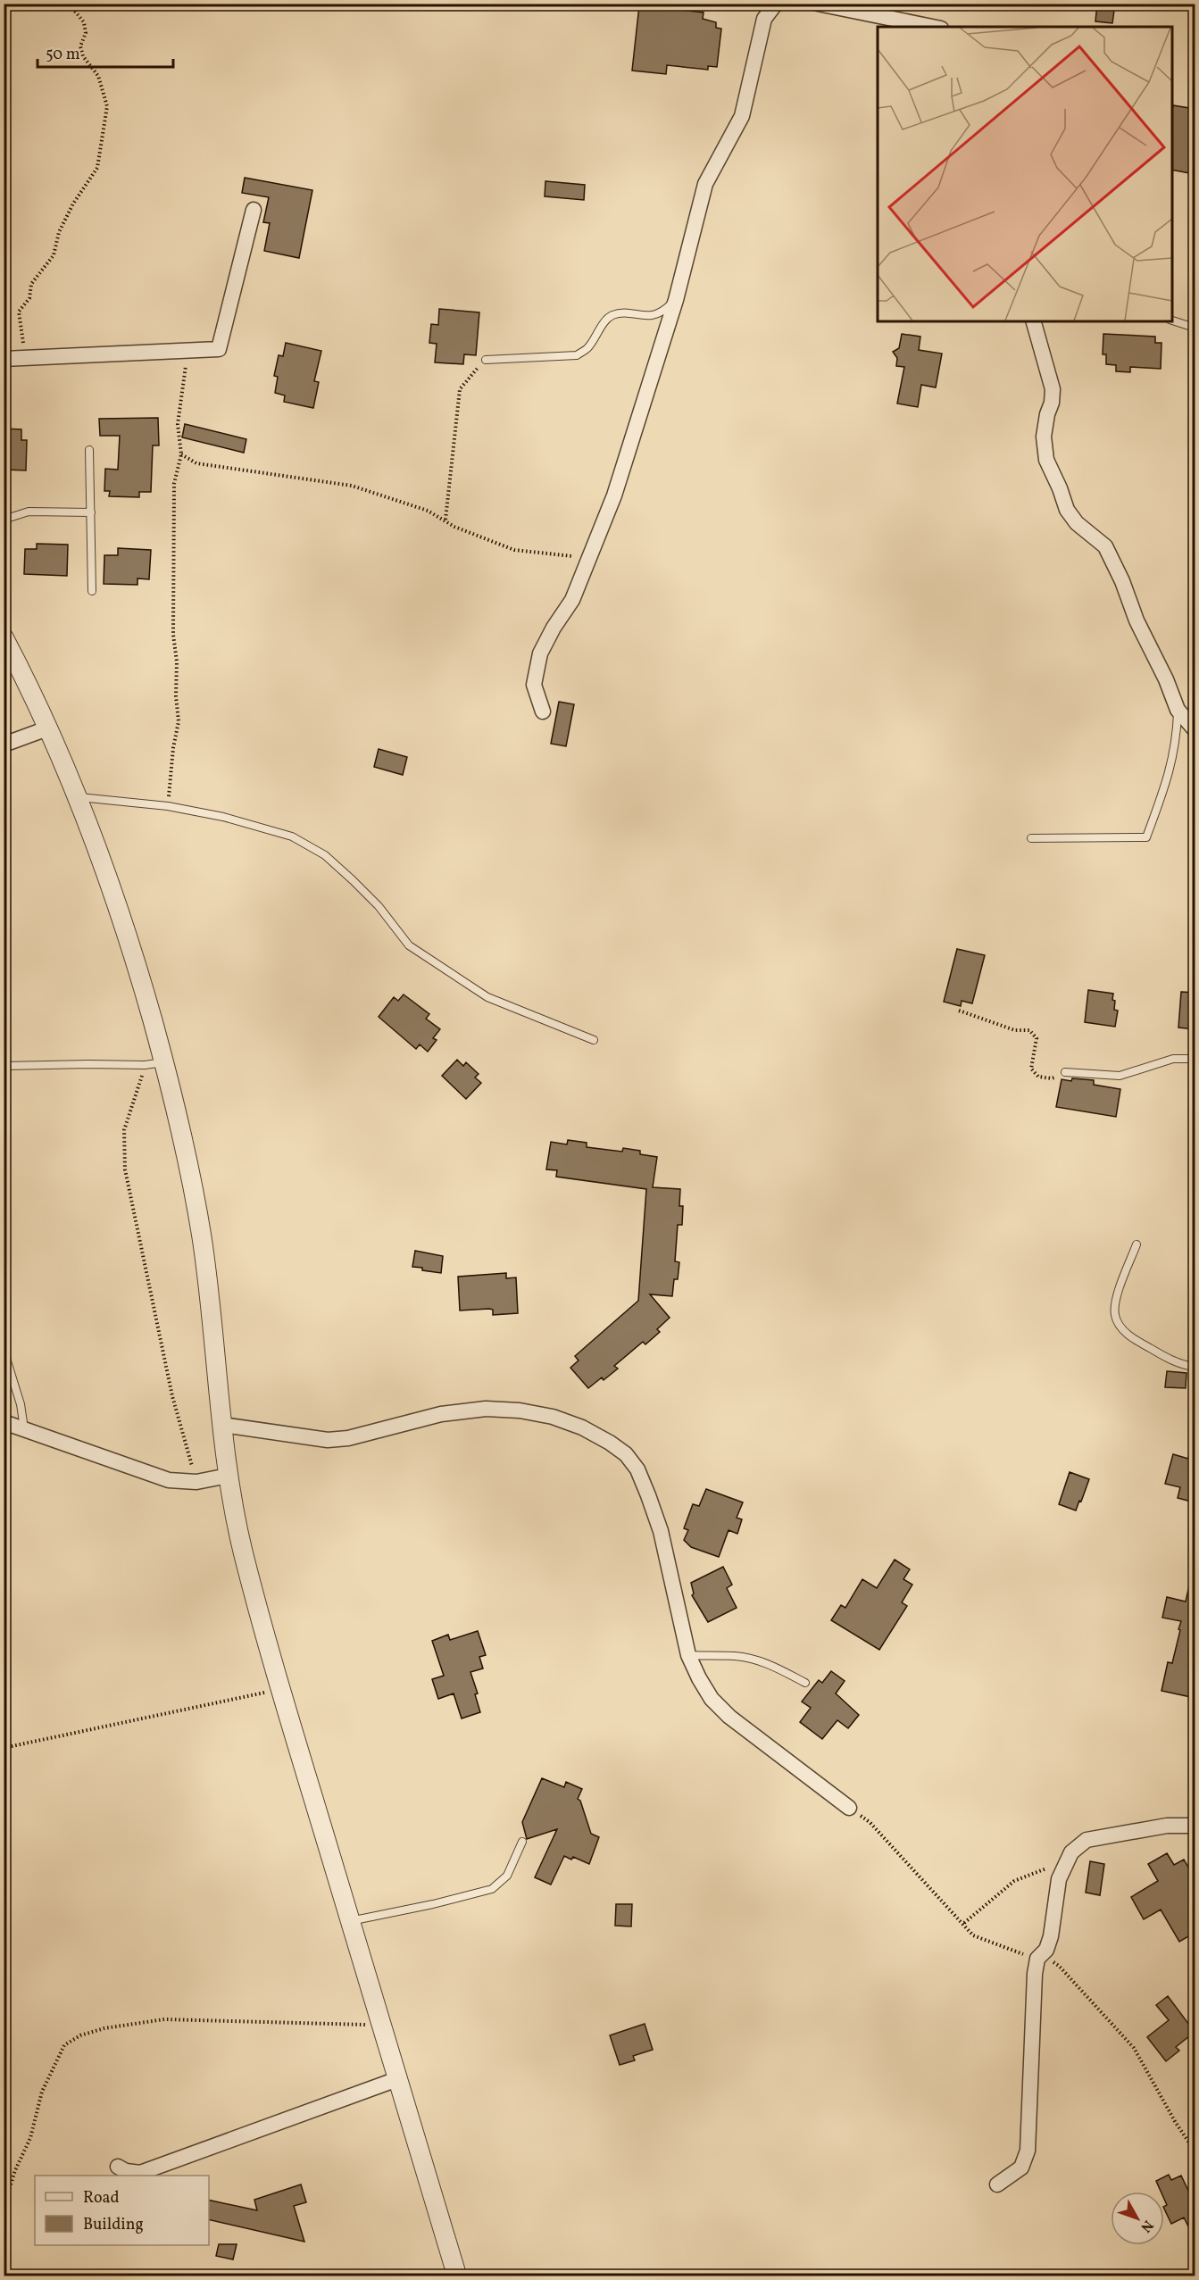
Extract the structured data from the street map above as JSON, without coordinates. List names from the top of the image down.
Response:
{
  "legend": ["Road", "Building"],
  "scale_bar": "50 m",
  "north": "bottom right"
}
